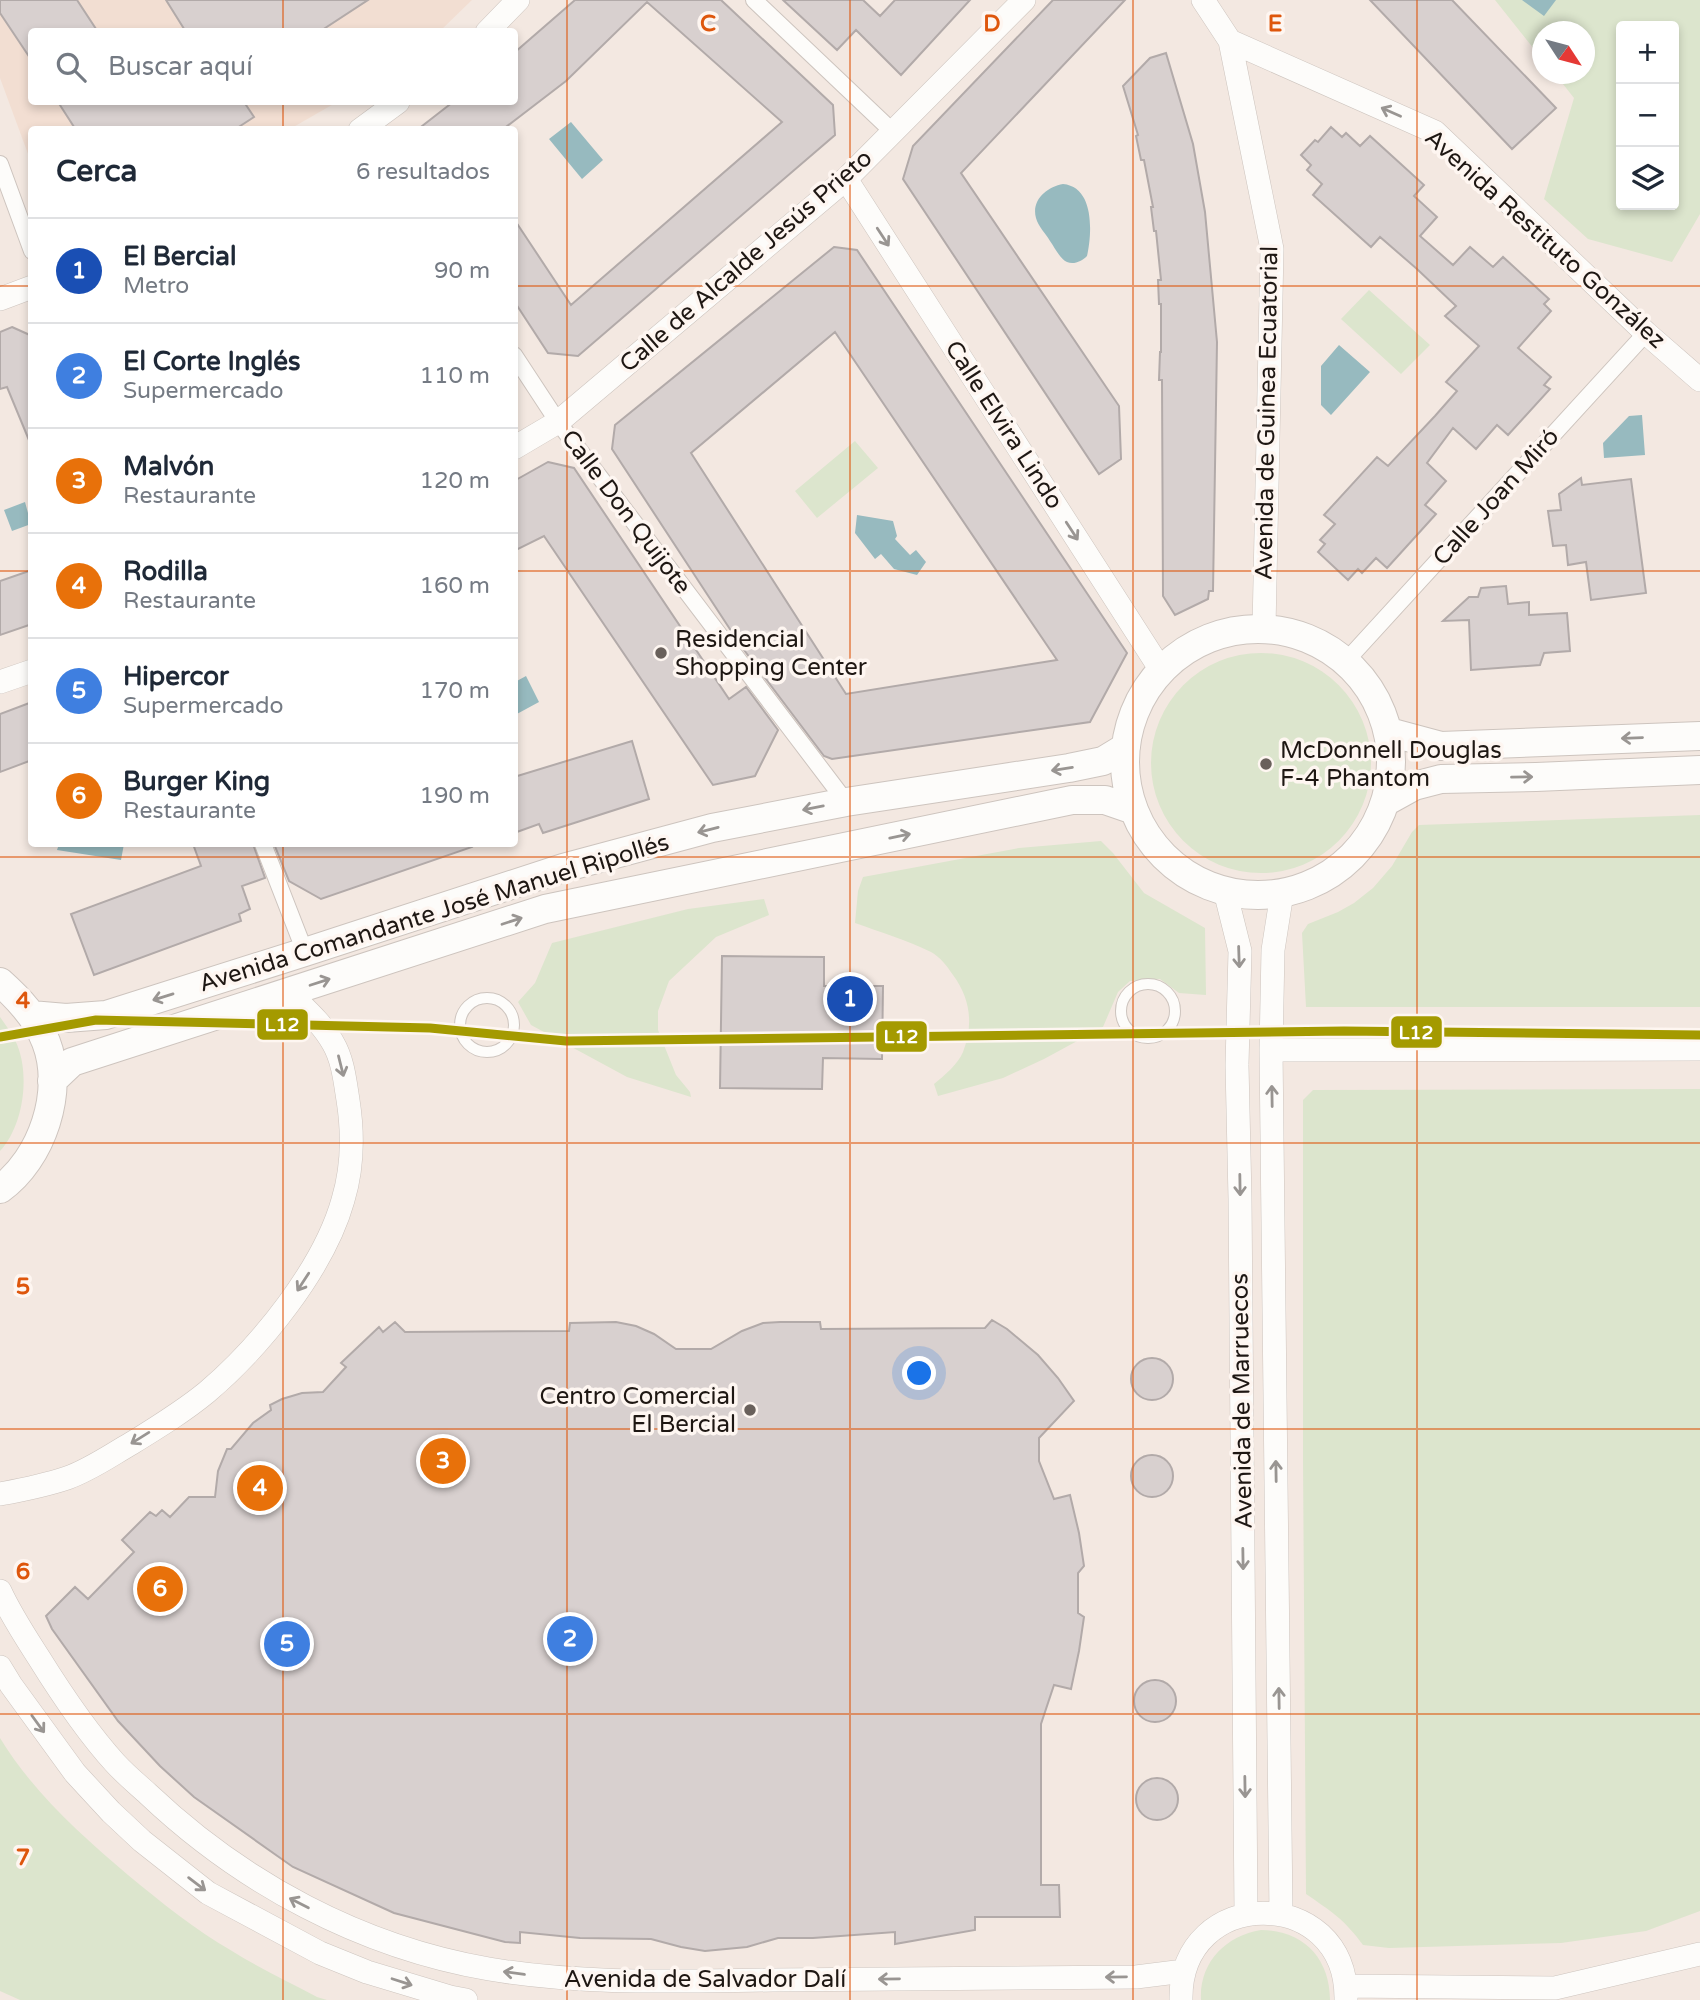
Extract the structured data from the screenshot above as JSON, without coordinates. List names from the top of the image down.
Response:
{
  "streets": {
    "street": [
      "Avenida Restituto González",
      "Calle de Alcalde Jesús Prieto",
      "Avenida de Guinea Ecuatorial",
      "Calle Elvira Lindo",
      "Calle Joan Miró",
      "Calle Don Quijote",
      "Avenida Comandante José Manuel Ripollés",
      "Avenida de Marruecos",
      "Avenida de Salvador Dalí"
    ]
  },
  "crossings": [
    ["Avenida Restituto González", "Avenida de Guinea Ecuatorial"],
    ["Avenida Restituto González", "Calle Joan Miró"],
    ["Calle de Alcalde Jesús Prieto", "Calle Elvira Lindo"],
    ["Calle de Alcalde Jesús Prieto", "Calle Don Quijote"],
    ["Calle Don Quijote", "Avenida Comandante José Manuel Ripollés"]
  ],
  "one_way": ["Avenida Restituto González", "Calle Elvira Lindo"],
  "places": ["Residencial Shopping Center", "McDonnell Douglas F-4 Phantom", "Centro Comercial El Bercial"],
  "lines": ["transit line L12"],
  "north": "bottom right",
  "page": {
    "map_buttons": ["+", "−"],
    "search": "Buscar aquí",
    "heading": ["Cerca", "6 resultados"],
    "list": [
      {
        "mark": "1",
        "name": "El Bercial",
        "note": "Metro",
        "value": "90 m"
      },
      {
        "mark": "2",
        "name": "El Corte Inglés",
        "note": "Supermercado",
        "value": "110 m"
      },
      {
        "mark": "3",
        "name": "Malvón",
        "note": "Restaurante",
        "value": "120 m"
      },
      {
        "mark": "4",
        "name": "Rodilla",
        "note": "Restaurante",
        "value": "160 m"
      },
      {
        "mark": "5",
        "name": "Hipercor",
        "note": "Supermercado",
        "value": "170 m"
      },
      {
        "mark": "6",
        "name": "Burger King",
        "note": "Restaurante",
        "value": "190 m"
      }
    ],
    "pins": [
      "1",
      "3",
      "4",
      "6",
      "2",
      "5"
    ]
  },
  "grid": {
    "columns": ["C", "D", "E"],
    "rows": [
      "4",
      "5",
      "6",
      "7"
    ]
  }
}
